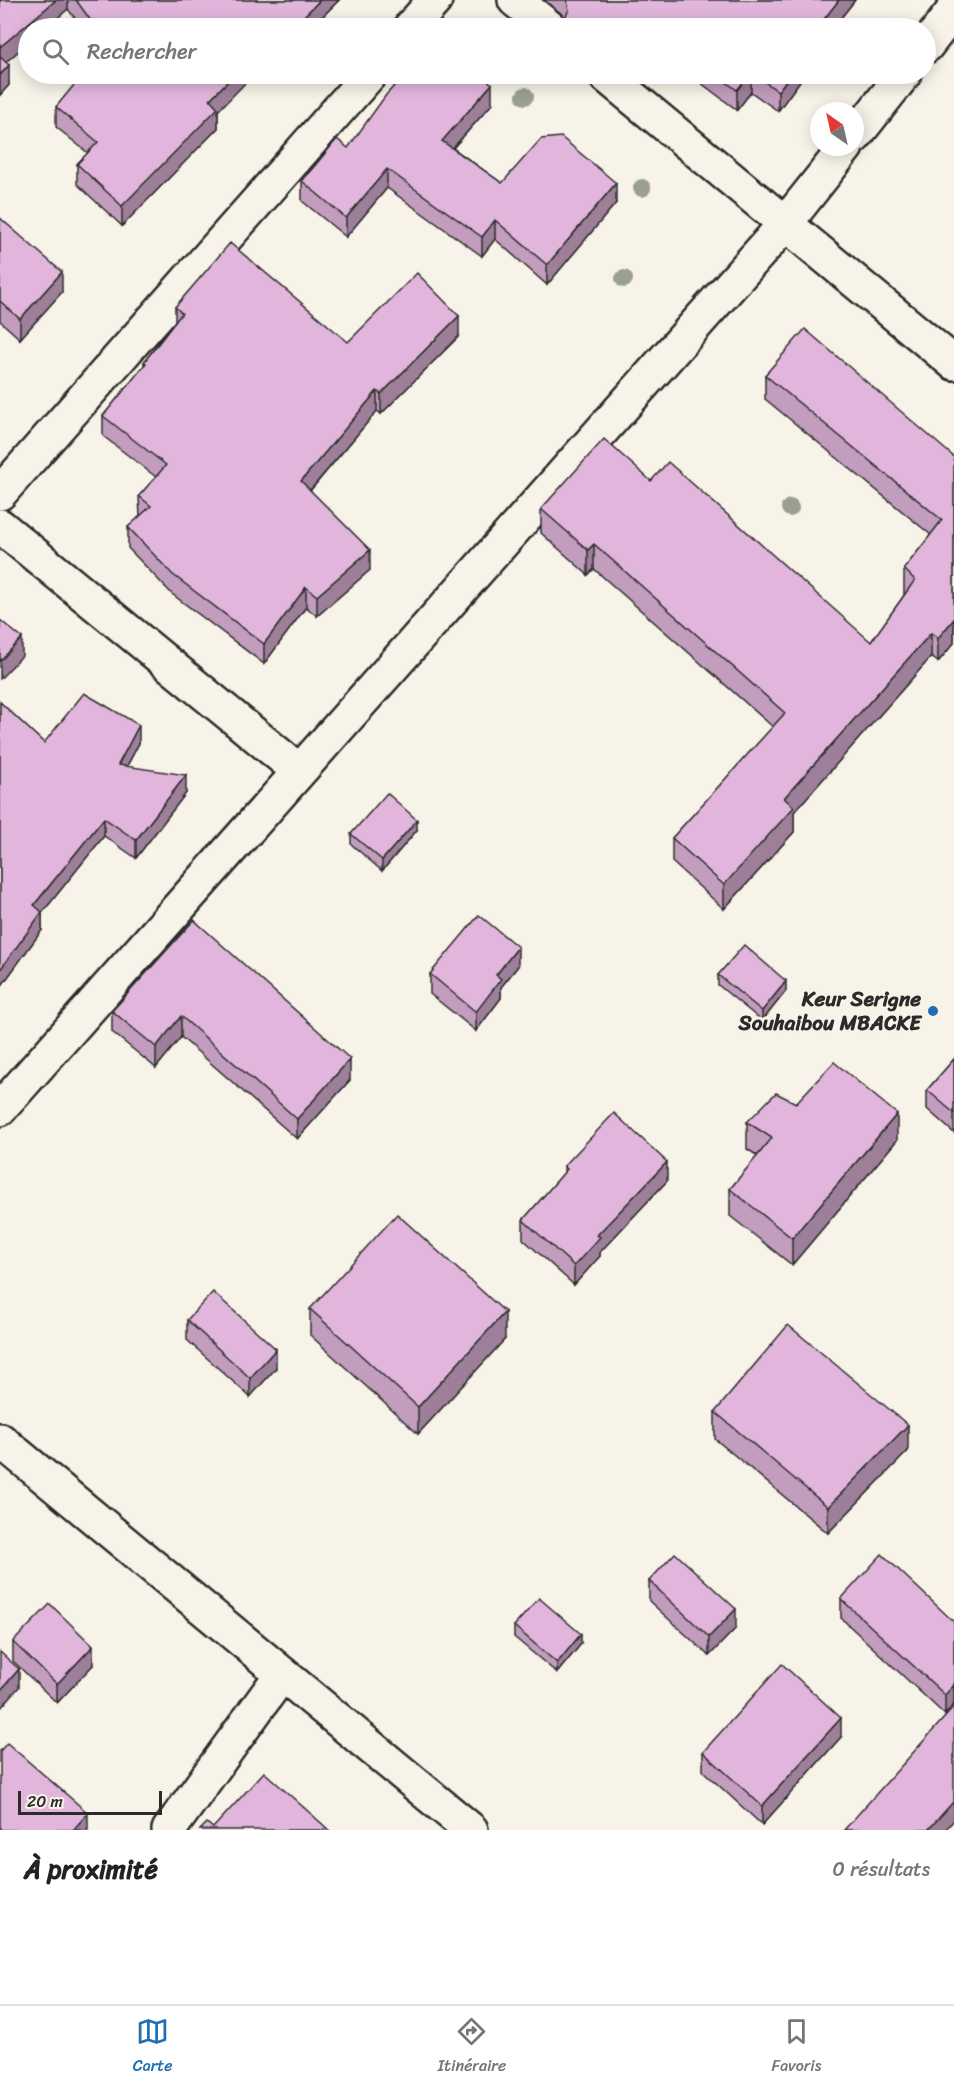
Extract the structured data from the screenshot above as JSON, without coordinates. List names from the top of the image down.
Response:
{
  "places": ["Keur Serigne Souhaibou MBACKE"],
  "scale_bar": "20 m",
  "north": "top left",
  "page": {
    "search": "Rechercher",
    "scale": "20 m",
    "heading": ["À proximité", "0 résultats"],
    "nav": ["Carte", "Itinéraire", "Favoris"]
  }
}
